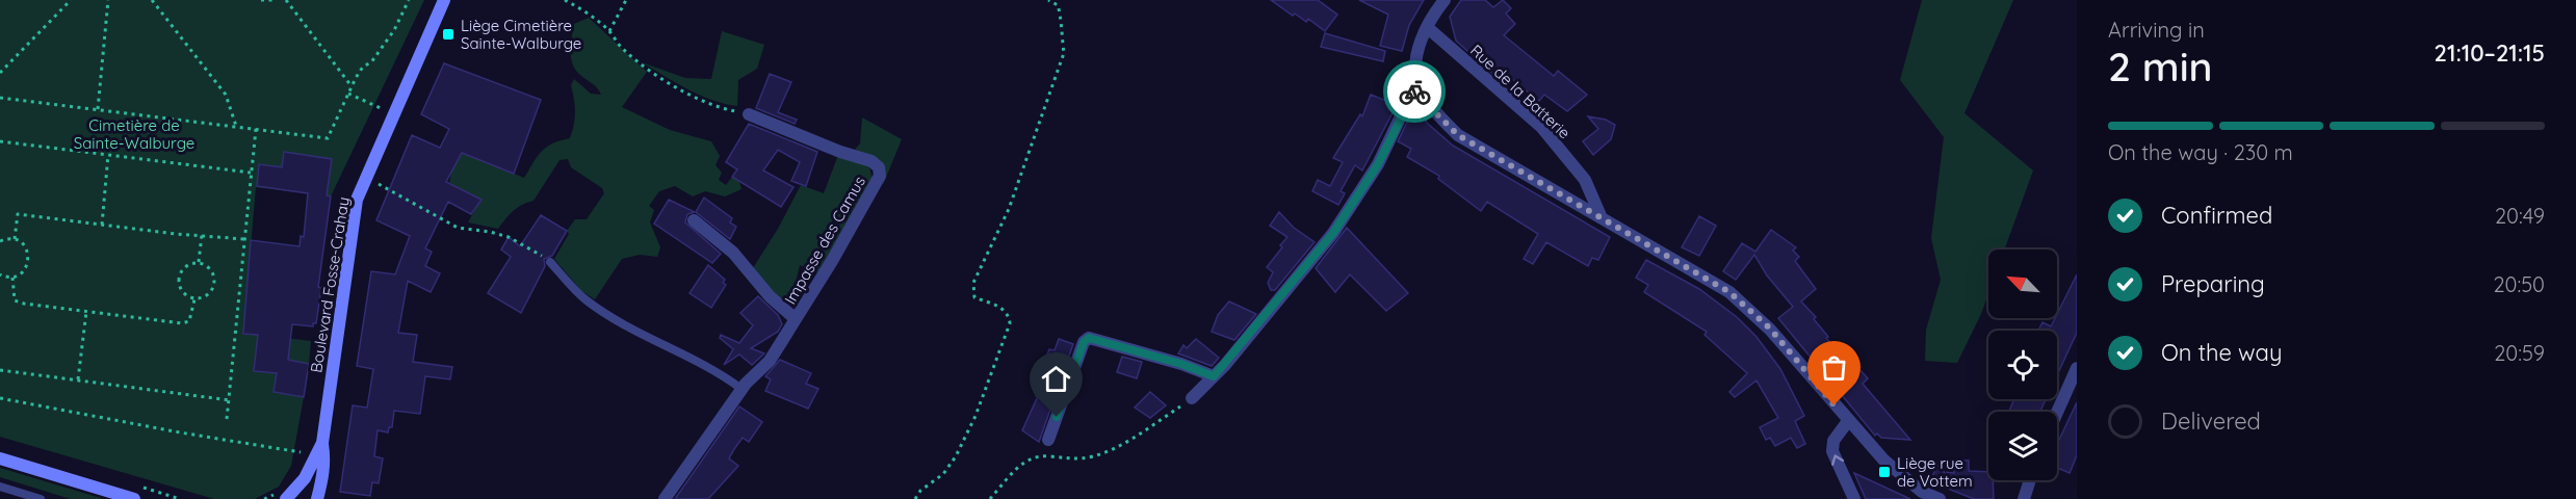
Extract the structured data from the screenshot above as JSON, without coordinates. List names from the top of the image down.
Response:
{
  "streets": {
    "street": ["Rue de la Batterie", "Impasse des Camus", "Boulevard Fosse-Crahay"]
  },
  "parks": ["Cimetière de Sainte-Walburge"],
  "places": {
    "transit": ["Liège Cimetière Sainte-Walburge", "Liège rue de Vottem"]
  },
  "north": "top left",
  "page": {
    "heading": ["2 min", "Arriving in", "21:10–21:15"],
    "bar": "On the way · 230 m",
    "list": [
      ["Confirmed", "20:49"],
      ["Preparing", "20:50"],
      ["On the way", "20:59"],
      "Delivered"
    ]
  }
}
